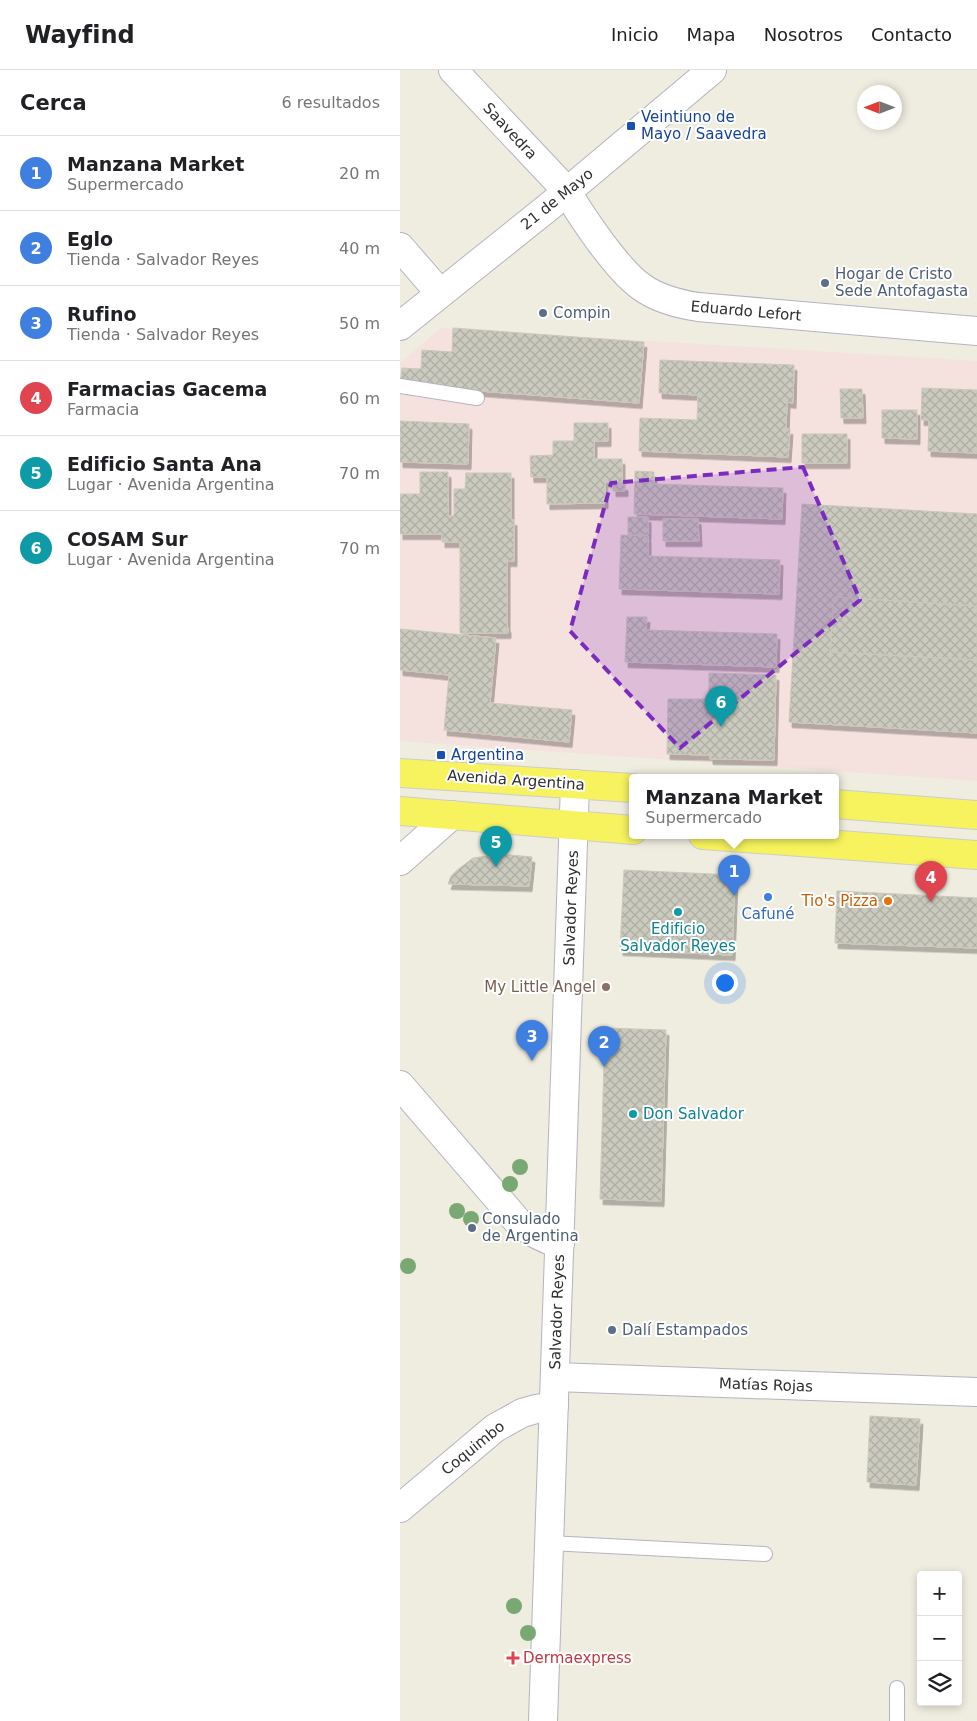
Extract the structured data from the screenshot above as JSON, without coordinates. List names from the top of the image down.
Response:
{
  "streets": {
    "main road": ["Avenida Argentina"],
    "street": [
      "Saavedra",
      "21 de Mayo",
      "Eduardo Lefort",
      "Salvador Reyes",
      "Matías Rojas",
      "Coquimbo"
    ]
  },
  "crossings": [
    ["Saavedra", "21 de Mayo"],
    ["Saavedra", "Eduardo Lefort"],
    ["21 de Mayo", "Eduardo Lefort"],
    ["Avenida Argentina", "Salvador Reyes"],
    ["Salvador Reyes", "Matías Rojas"],
    ["Salvador Reyes", "Coquimbo"]
  ],
  "places": {
    "transit": ["Veintiuno de Mayo / Saavedra", "Argentina"],
    "other": [
      "Hogar de Cristo Sede Antofagasta",
      "Compin",
      "Cafuné",
      "Tio's Pizza",
      "Edificio Salvador Reyes",
      "My Little Angel",
      "Don Salvador",
      "Consulado de Argentina",
      "Dalí Estampados"
    ],
    "health": ["Dermaexpress"]
  },
  "north": "left",
  "page": {
    "header": "Wayfind",
    "nav": [
      "Inicio",
      "Mapa",
      "Nosotros",
      "Contacto"
    ],
    "heading": ["Cerca", "6 resultados"],
    "list": [
      {
        "mark": "1",
        "name": "Manzana Market",
        "note": "Supermercado",
        "value": "20 m"
      },
      {
        "mark": "2",
        "name": "Eglo",
        "note": "Tienda · Salvador Reyes",
        "value": "40 m"
      },
      {
        "mark": "3",
        "name": "Rufino",
        "note": "Tienda · Salvador Reyes",
        "value": "50 m"
      },
      {
        "mark": "4",
        "name": "Farmacias Gacema",
        "note": "Farmacia",
        "value": "60 m"
      },
      {
        "mark": "5",
        "name": "Edificio Santa Ana",
        "note": "Lugar · Avenida Argentina",
        "value": "70 m"
      },
      {
        "mark": "6",
        "name": "COSAM Sur",
        "note": "Lugar · Avenida Argentina",
        "value": "70 m"
      }
    ],
    "pins": [
      "6",
      "5",
      "1",
      "4",
      "3",
      "2"
    ],
    "popup": ["Manzana Market", "Supermercado"],
    "map_buttons": ["+", "−"]
  }
}
